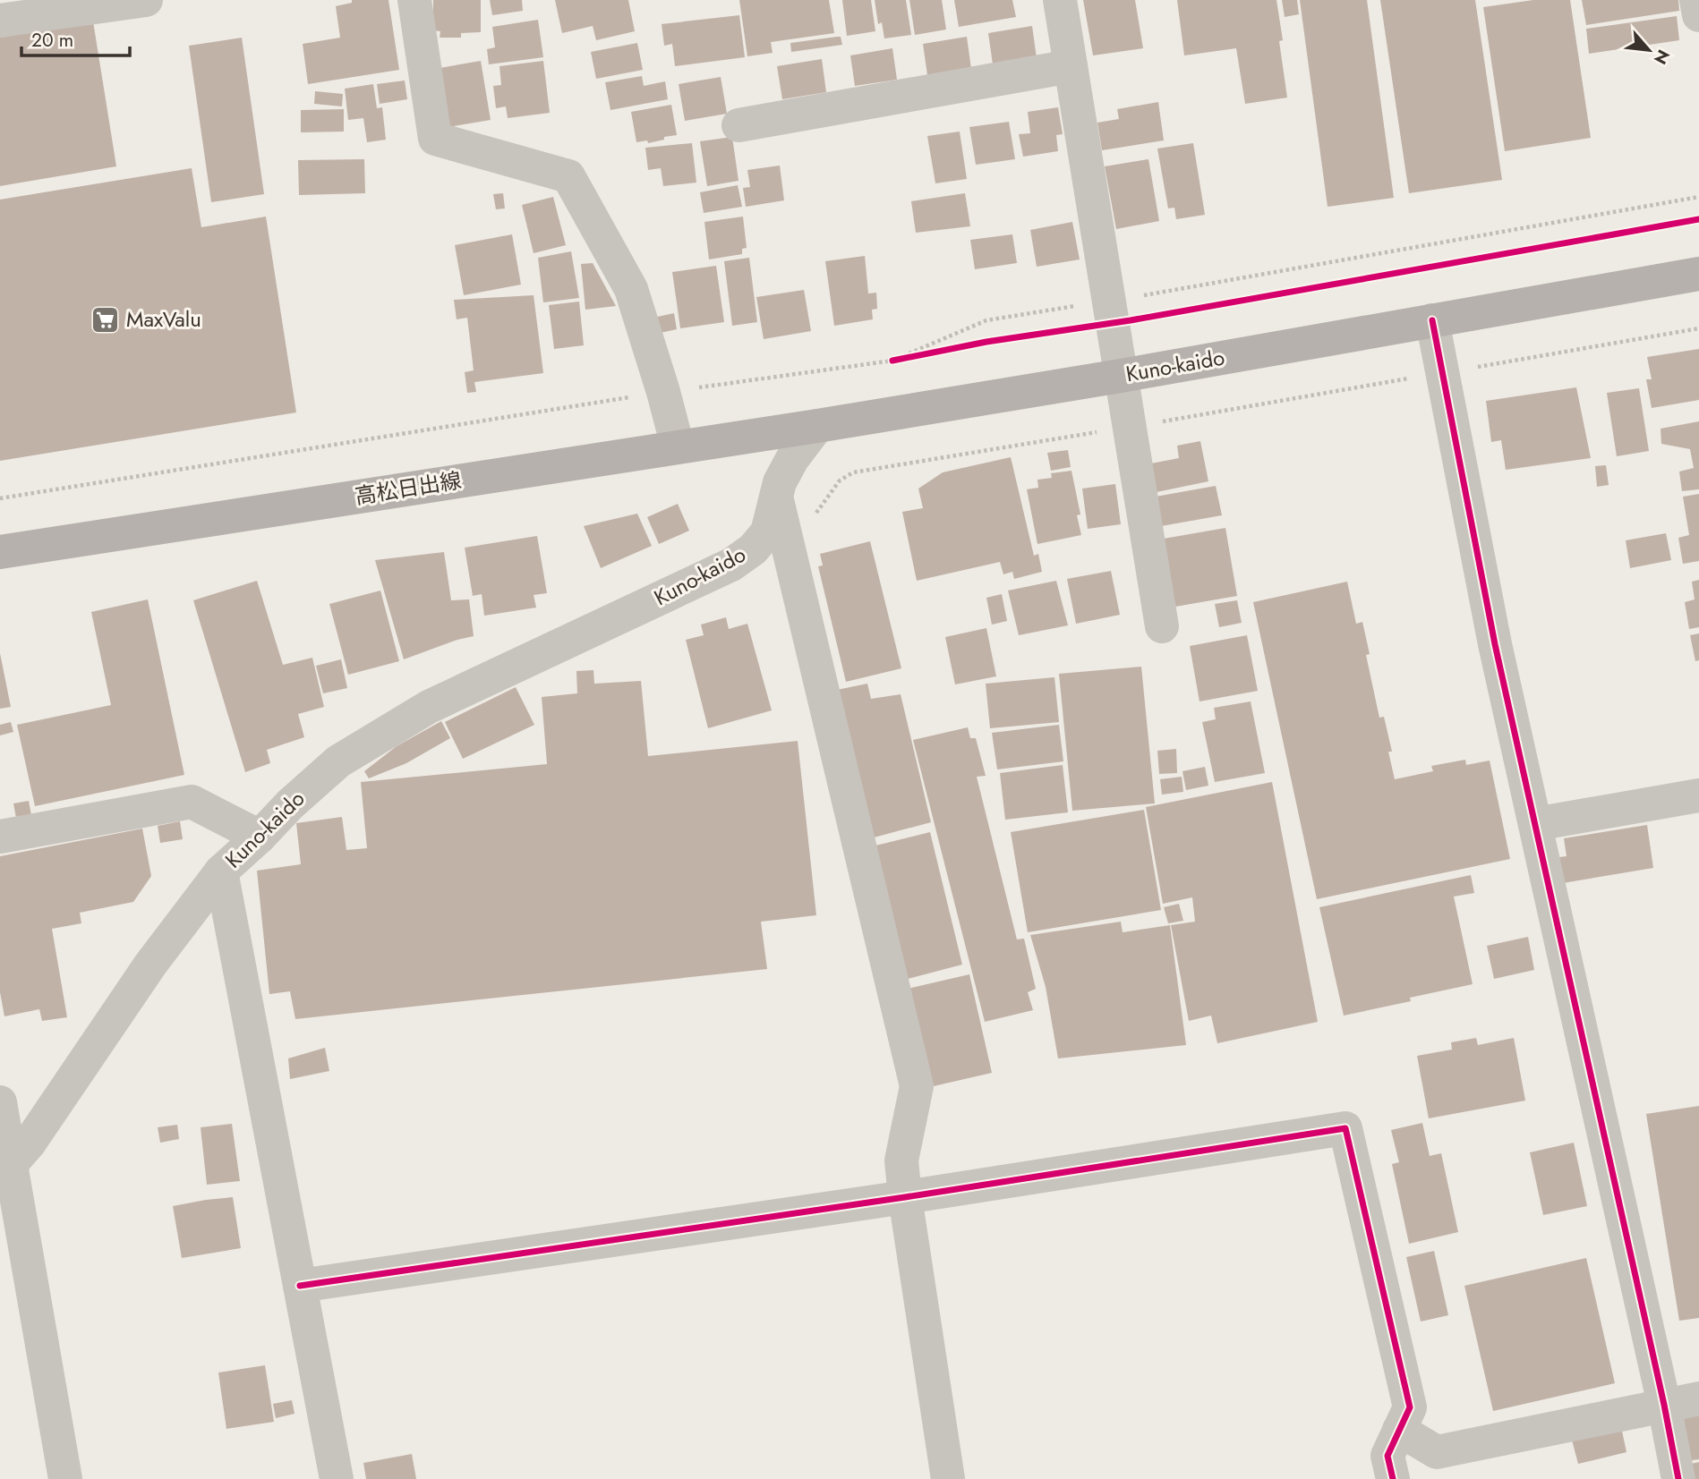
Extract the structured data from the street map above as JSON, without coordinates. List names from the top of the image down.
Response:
{
  "streets": {
    "main road": ["Kuno-kaido", "高松日出線"]
  },
  "crossings": [
    ["Kuno-kaido", "高松日出線"]
  ],
  "places": {
    "supermarket": ["MaxValu"]
  },
  "scale_bar": "20 m",
  "north": "bottom right"
}
